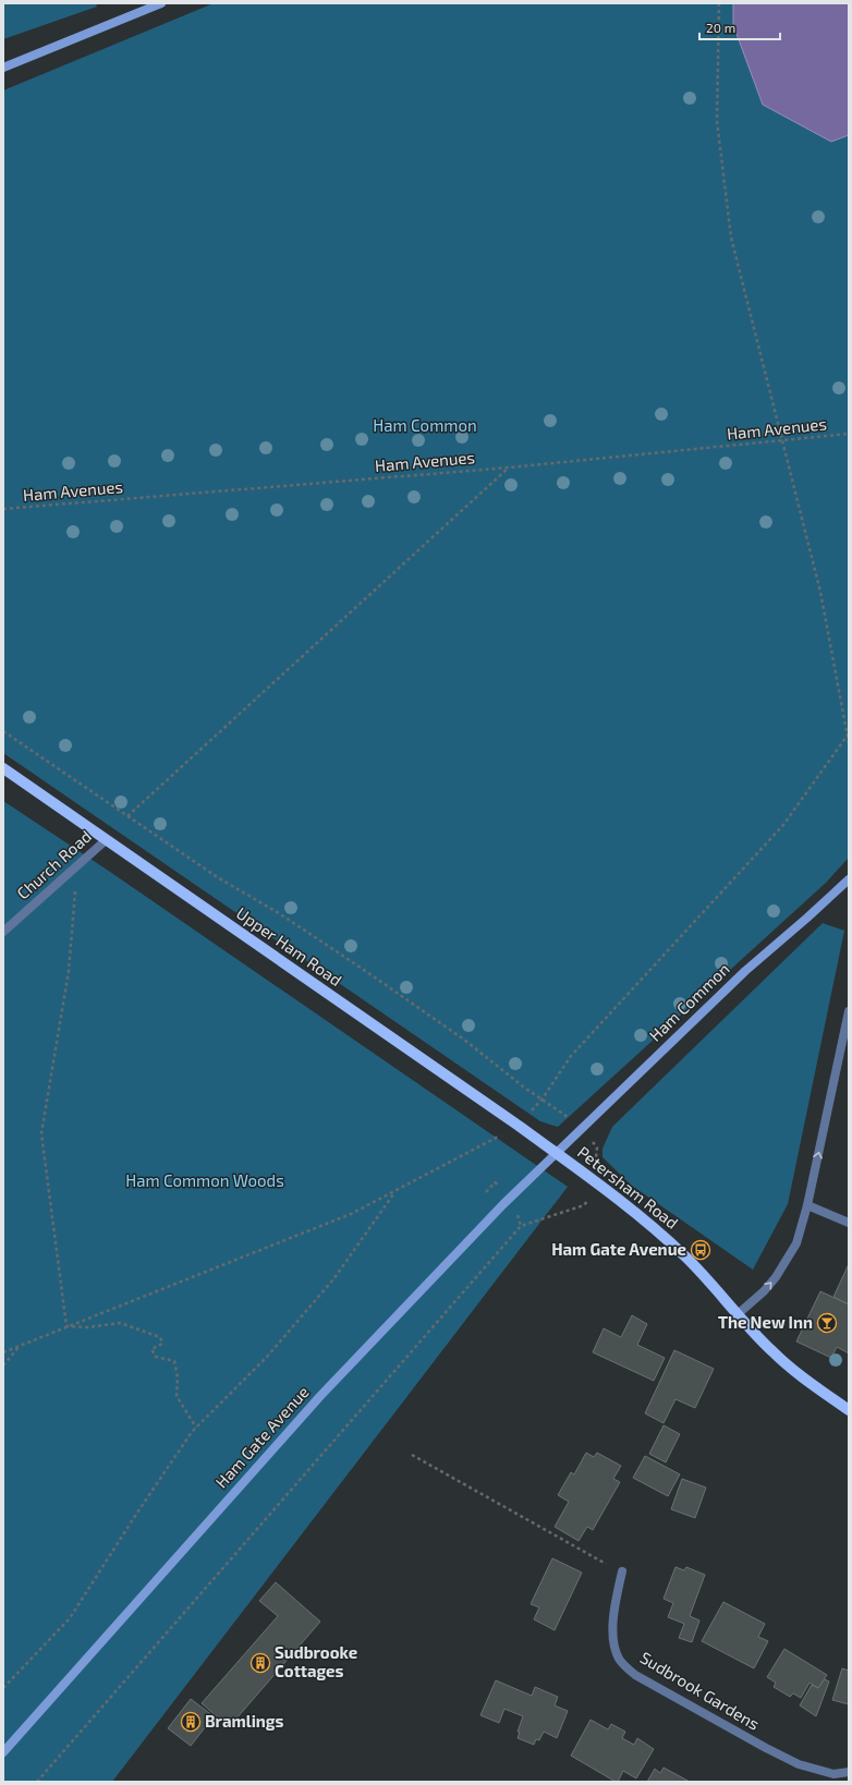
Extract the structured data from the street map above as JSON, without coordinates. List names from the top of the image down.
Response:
{
  "streets": {
    "main road": [
      "Upper Ham Road",
      "Ham Common",
      "Petersham Road",
      "Ham Gate Avenue"
    ],
    "street": ["Church Road", "Sudbrook Gardens"],
    "path": ["Ham Avenues"]
  },
  "crossings": [
    ["Church Road", "Upper Ham Road"],
    ["Upper Ham Road", "Ham Common"],
    ["Upper Ham Road", "Petersham Road"],
    ["Upper Ham Road", "Ham Gate Avenue"],
    ["Ham Common", "Petersham Road"],
    ["Ham Common", "Ham Gate Avenue"],
    ["Petersham Road", "Ham Gate Avenue"]
  ],
  "parks": ["Ham Common", "Ham Common Woods"],
  "places": {
    "bus stop": ["Ham Gate Avenue"],
    "bar": ["The New Inn"],
    "building": ["Sudbrooke Cottages", "Bramlings"]
  },
  "scale_bar": "20 m"
}
